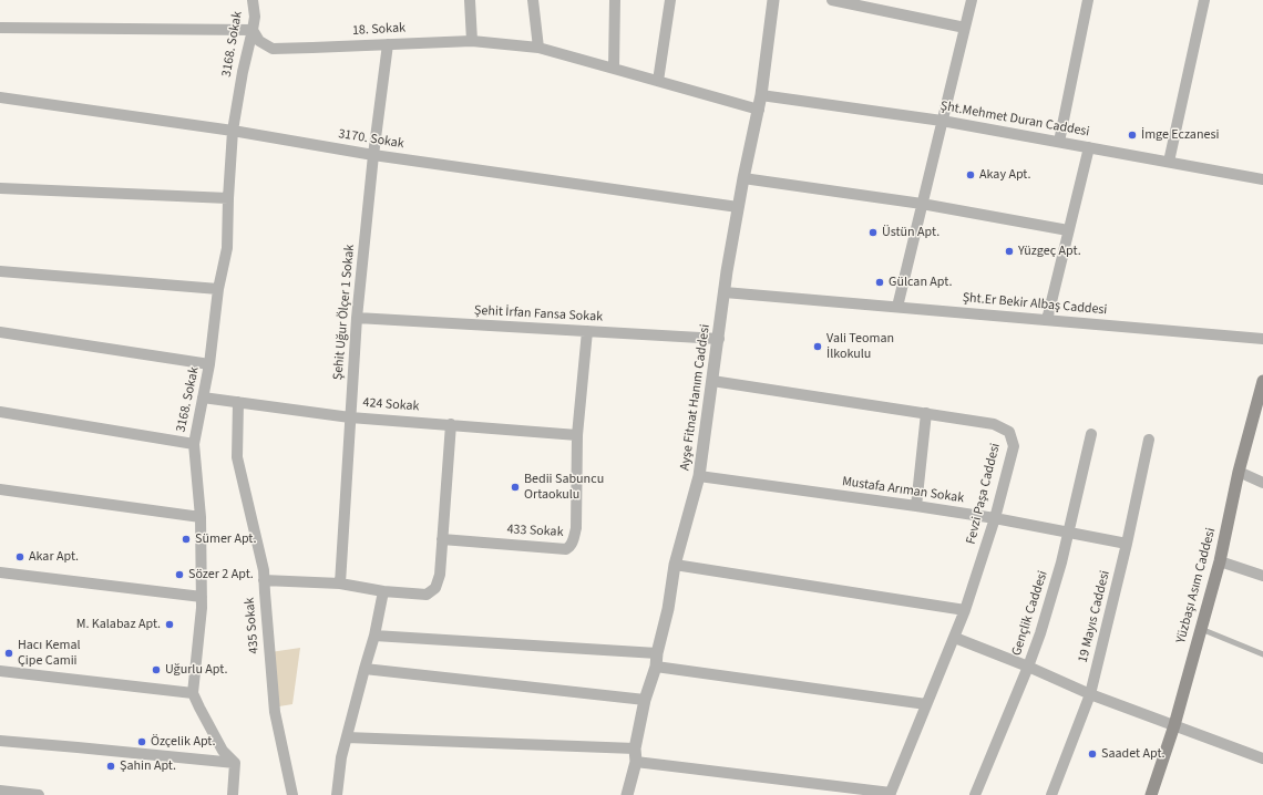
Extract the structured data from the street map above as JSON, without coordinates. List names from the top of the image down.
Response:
{
  "streets": {
    "main road": ["Yüzbaşı Asım Caddesi"],
    "street": [
      "18. Sokak",
      "3168. Sokak",
      "Şht.Mehmet Duran Caddesi",
      "3170. Sokak",
      "Şht.Er Bekir Albaş Caddesi",
      "Şehit Uğur Ölçer 1 Sokak",
      "Şehit İrfan Fansa Sokak",
      "Ayşe Fitnat Hanım Caddesi",
      "424 Sokak",
      "Mustafa Arıman Sokak",
      "Fevzi Paşa Caddesi",
      "433 Sokak",
      "Gençlik Caddesi",
      "19 Mayıs Caddesi",
      "435 Sokak"
    ]
  },
  "crossings": [
    ["18. Sokak", "3168. Sokak"],
    ["18. Sokak", "Şehit Uğur Ölçer 1 Sokak"],
    ["18. Sokak", "Ayşe Fitnat Hanım Caddesi"],
    ["3168. Sokak", "3170. Sokak"],
    ["3168. Sokak", "424 Sokak"],
    ["Şht.Mehmet Duran Caddesi", "Ayşe Fitnat Hanım Caddesi"],
    ["3170. Sokak", "Şehit Uğur Ölçer 1 Sokak"],
    ["3170. Sokak", "Ayşe Fitnat Hanım Caddesi"],
    ["Şht.Er Bekir Albaş Caddesi", "Ayşe Fitnat Hanım Caddesi"],
    ["Şehit Uğur Ölçer 1 Sokak", "Şehit İrfan Fansa Sokak"],
    ["Şehit Uğur Ölçer 1 Sokak", "424 Sokak"],
    ["Şehit İrfan Fansa Sokak", "Ayşe Fitnat Hanım Caddesi"],
    ["Şehit İrfan Fansa Sokak", "433 Sokak"],
    ["Ayşe Fitnat Hanım Caddesi", "Mustafa Arıman Sokak"],
    ["Ayşe Fitnat Hanım Caddesi", "Fevzi Paşa Caddesi"],
    ["424 Sokak", "433 Sokak"],
    ["424 Sokak", "435 Sokak"],
    ["Mustafa Arıman Sokak", "Fevzi Paşa Caddesi"],
    ["Mustafa Arıman Sokak", "Gençlik Caddesi"],
    ["Mustafa Arıman Sokak", "19 Mayıs Caddesi"]
  ],
  "places": [
    "İmge Eczanesi",
    "Akay Apt.",
    "Üstün Apt.",
    "Yüzgeç Apt.",
    "Gülcan Apt.",
    "Vali Teoman İlkokulu",
    "Bedii Sabuncu Ortaokulu",
    "Sümer Apt.",
    "Akar Apt.",
    "Sözer 2 Apt.",
    "M. Kalabaz Apt.",
    "Hacı Kemal Çipe Camii",
    "Uğurlu Apt.",
    "Özçelik Apt.",
    "Saadet Apt.",
    "Şahin Apt."
  ]
}
